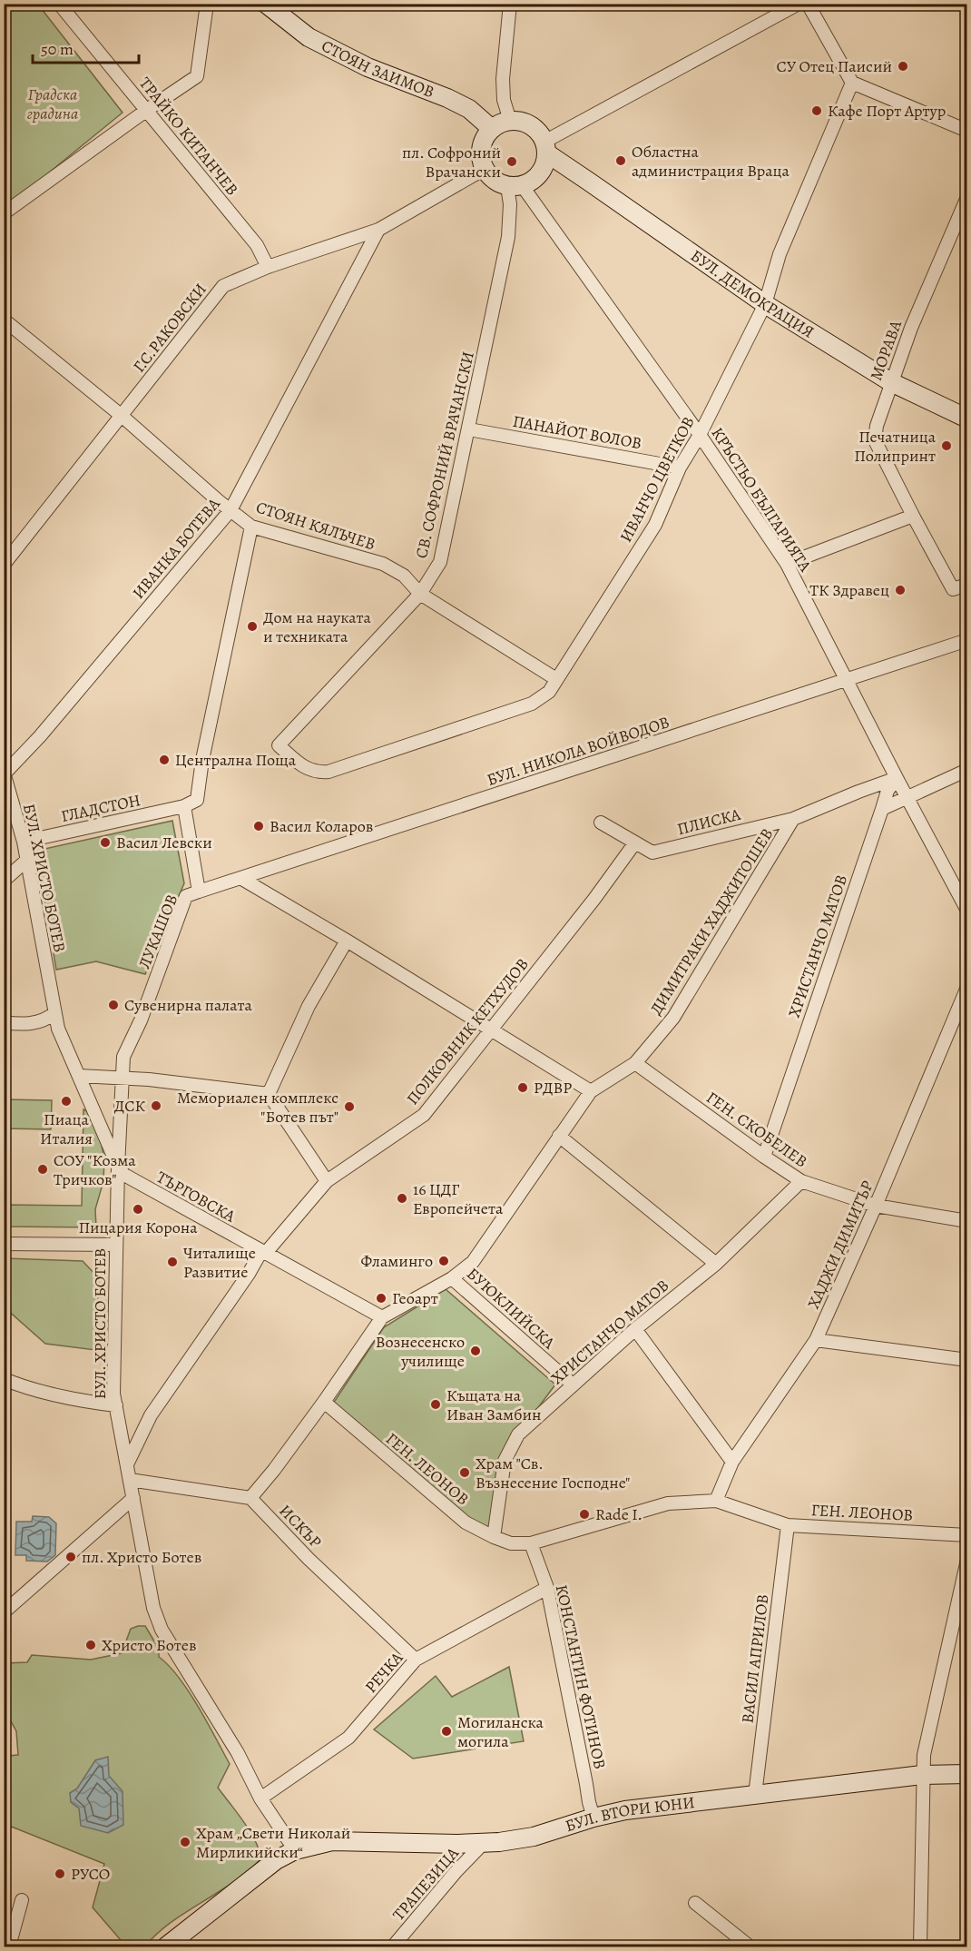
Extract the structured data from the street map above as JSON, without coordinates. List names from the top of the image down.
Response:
{
  "streets": {
    "street": [
      "СТОЯН ЗАИМОВ",
      "ТРАЙКО КИТАНЧЕВ",
      "БУЛ. ДЕМОКРАЦИЯ",
      "Г.С.РАКОВСКИ",
      "МОРАВА",
      "ПАНАЙОТ ВОЛОВ",
      "СВ. СОФРОНИЙ ВРАЧАНСКИ",
      "ИВАНЧО ЦВЕТКОВ",
      "КРЪСТЬО БЪЛГАРИЯТА",
      "СТОЯН КЯЛЪЧЕВ",
      "ИВАНКА БОТЕВА",
      "БУЛ. НИКОЛА ВОЙВОДОВ",
      "ГЛАДСТОН",
      "ПЛИСКА",
      "БУЛ. ХРИСТО БОТЕВ",
      "ДИМИТРАКИ ХАДЖИТОШЕВ",
      "ЛУКАШОВ",
      "ХРИСТАНЧО МАТОВ",
      "ПОЛКОВНИК КЕТХУДОВ",
      "ГЕН. СКОБЕЛЕВ",
      "ТЪРГОВСКА",
      "ХАДЖИ ДИМИТЪР",
      "БУЮКЛИЙСКА",
      "ГЕН. ЛЕОНОВ",
      "ИСКЪР",
      "ВАСИЛ АПРИЛОВ",
      "РЕЧКА",
      "КОНСТАНТИН ФОТИНОВ",
      "БУЛ. ВТОРИ ЮНИ",
      "ТРАПЕЗИЦА"
    ]
  },
  "crossings": [
    ["СТОЯН ЗАИМОВ", "БУЛ. ДЕМОКРАЦИЯ"],
    ["СТОЯН ЗАИМОВ", "Г.С.РАКОВСКИ"],
    ["СТОЯН ЗАИМОВ", "СВ. СОФРОНИЙ ВРАЧАНСКИ"],
    ["СТОЯН ЗАИМОВ", "КРЪСТЬО БЪЛГАРИЯТА"],
    ["ТРАЙКО КИТАНЧЕВ", "Г.С.РАКОВСКИ"],
    ["БУЛ. ДЕМОКРАЦИЯ", "Г.С.РАКОВСКИ"],
    ["БУЛ. ДЕМОКРАЦИЯ", "МОРАВА"],
    ["БУЛ. ДЕМОКРАЦИЯ", "СВ. СОФРОНИЙ ВРАЧАНСКИ"],
    ["БУЛ. ДЕМОКРАЦИЯ", "ИВАНЧО ЦВЕТКОВ"],
    ["БУЛ. ДЕМОКРАЦИЯ", "КРЪСТЬО БЪЛГАРИЯТА"],
    ["Г.С.РАКОВСКИ", "СВ. СОФРОНИЙ ВРАЧАНСКИ"],
    ["Г.С.РАКОВСКИ", "КРЪСТЬО БЪЛГАРИЯТА"],
    ["Г.С.РАКОВСКИ", "СТОЯН КЯЛЪЧЕВ"],
    ["Г.С.РАКОВСКИ", "ИВАНКА БОТЕВА"],
    ["ПАНАЙОТ ВОЛОВ", "СВ. СОФРОНИЙ ВРАЧАНСКИ"],
    ["ПАНАЙОТ ВОЛОВ", "ИВАНЧО ЦВЕТКОВ"],
    ["СВ. СОФРОНИЙ ВРАЧАНСКИ", "ИВАНЧО ЦВЕТКОВ"],
    ["СВ. СОФРОНИЙ ВРАЧАНСКИ", "КРЪСТЬО БЪЛГАРИЯТА"],
    ["СВ. СОФРОНИЙ ВРАЧАНСКИ", "СТОЯН КЯЛЪЧЕВ"],
    ["ИВАНЧО ЦВЕТКОВ", "КРЪСТЬО БЪЛГАРИЯТА"],
    ["ИВАНЧО ЦВЕТКОВ", "СТОЯН КЯЛЪЧЕВ"],
    ["КРЪСТЬО БЪЛГАРИЯТА", "БУЛ. НИКОЛА ВОЙВОДОВ"],
    ["КРЪСТЬО БЪЛГАРИЯТА", "ПЛИСКА"],
    ["КРЪСТЬО БЪЛГАРИЯТА", "ХРИСТАНЧО МАТОВ"],
    ["СТОЯН КЯЛЪЧЕВ", "ИВАНКА БОТЕВА"],
    ["ИВАНКА БОТЕВА", "БУЛ. ХРИСТО БОТЕВ"],
    ["БУЛ. НИКОЛА ВОЙВОДОВ", "ЛУКАШОВ"],
    ["ГЛАДСТОН", "БУЛ. ХРИСТО БОТЕВ"],
    ["ГЛАДСТОН", "ЛУКАШОВ"],
    ["ПЛИСКА", "ДИМИТРАКИ ХАДЖИТОШЕВ"],
    ["ПЛИСКА", "ХРИСТАНЧО МАТОВ"],
    ["ПЛИСКА", "ПОЛКОВНИК КЕТХУДОВ"],
    ["БУЛ. ХРИСТО БОТЕВ", "ЛУКАШОВ"],
    ["БУЛ. ХРИСТО БОТЕВ", "ТЪРГОВСКА"],
    ["БУЛ. ХРИСТО БОТЕВ", "РЕЧКА"],
    ["БУЛ. ХРИСТО БОТЕВ", "БУЛ. ВТОРИ ЮНИ"],
    ["ДИМИТРАКИ ХАДЖИТОШЕВ", "ГЕН. СКОБЕЛЕВ"],
    ["ДИМИТРАКИ ХАДЖИТОШЕВ", "ТЪРГОВСКА"],
    ["ДИМИТРАКИ ХАДЖИТОШЕВ", "БУЮКЛИЙСКА"],
    ["ДИМИТРАКИ ХАДЖИТОШЕВ", "ГЕН. ЛЕОНОВ"],
    ["ДИМИТРАКИ ХАДЖИТОШЕВ", "ИСКЪР"],
    ["ЛУКАШОВ", "ТЪРГОВСКА"],
    ["ХРИСТАНЧО МАТОВ", "ГЕН. СКОБЕЛЕВ"],
    ["ХРИСТАНЧО МАТОВ", "БУЮКЛИЙСКА"],
    ["ХРИСТАНЧО МАТОВ", "ГЕН. ЛЕОНОВ"],
    ["ПОЛКОВНИК КЕТХУДОВ", "ТЪРГОВСКА"],
    ["ГЕН. СКОБЕЛЕВ", "ХАДЖИ ДИМИТЪР"],
    ["ХАДЖИ ДИМИТЪР", "ГЕН. ЛЕОНОВ"],
    ["ГЕН. ЛЕОНОВ", "ВАСИЛ АПРИЛОВ"],
    ["ГЕН. ЛЕОНОВ", "КОНСТАНТИН ФОТИНОВ"],
    ["ИСКЪР", "РЕЧКА"],
    ["ВАСИЛ АПРИЛОВ", "БУЛ. ВТОРИ ЮНИ"],
    ["РЕЧКА", "КОНСТАНТИН ФОТИНОВ"],
    ["КОНСТАНТИН ФОТИНОВ", "БУЛ. ВТОРИ ЮНИ"],
    ["БУЛ. ВТОРИ ЮНИ", "ТРАПЕЗИЦА"]
  ],
  "parks": ["Градска градина"],
  "places": [
    "СУ Отец Паисий",
    "Кафе Порт Артур",
    "Областна администрация Враца",
    "пл. Софроний Врачански",
    "Печатница Полипринт",
    "ТК Здравец",
    "Дом на науката и техниката",
    "Централна Поща",
    "Васил Коларов",
    "Васил Левски",
    "Сувенирна палата",
    "РДВР",
    "Пиаца Италия",
    "ДСК",
    "Мемориален комплекс \"Ботев път\"",
    "СОУ \"Козма Тричков\"",
    "16 ЦДГ Европейчета",
    "Пицария Корона",
    "Фламинго",
    "Читалище Развитие",
    "Геоарт",
    "Вознесенско училище",
    "Къщата на Иван Замбин",
    "Храм \"Св. Възнесение Господне\"",
    "Rade I.",
    "пл. Христо Ботев",
    "Христо Ботев",
    "Могиланска могила",
    "Храм „Свети Николай Мирликийски“",
    "РУСО"
  ],
  "scale_bar": "50 m"
}
